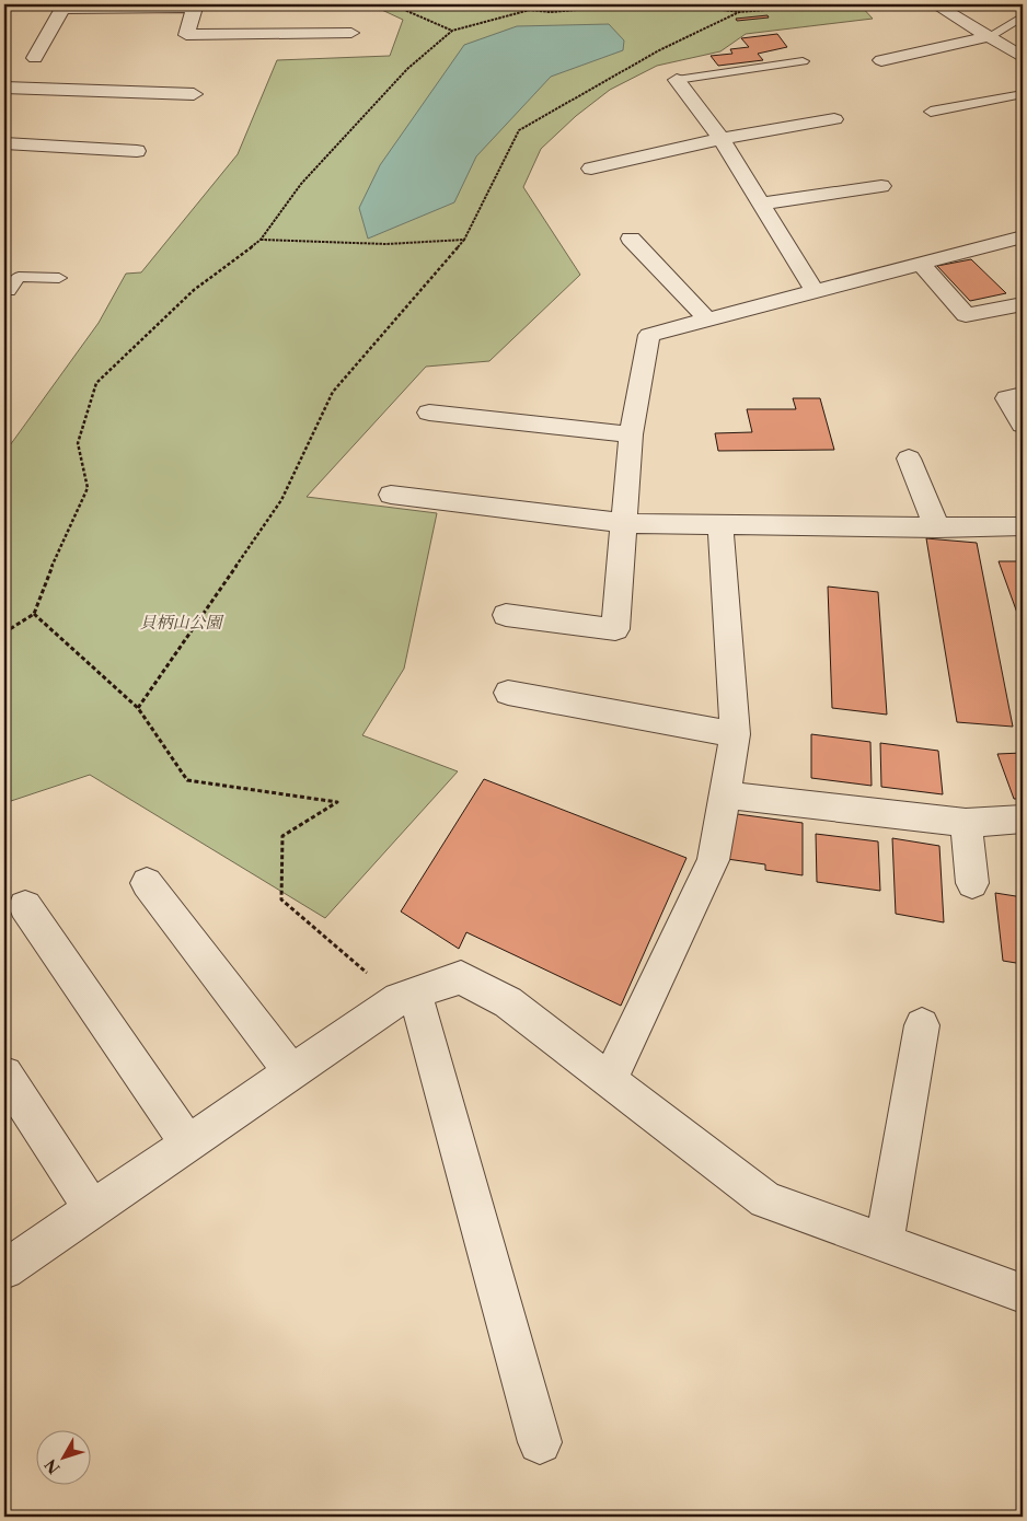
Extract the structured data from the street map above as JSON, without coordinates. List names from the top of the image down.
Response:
{
  "parks": ["貝柄山公園"],
  "north": "bottom left"
}
